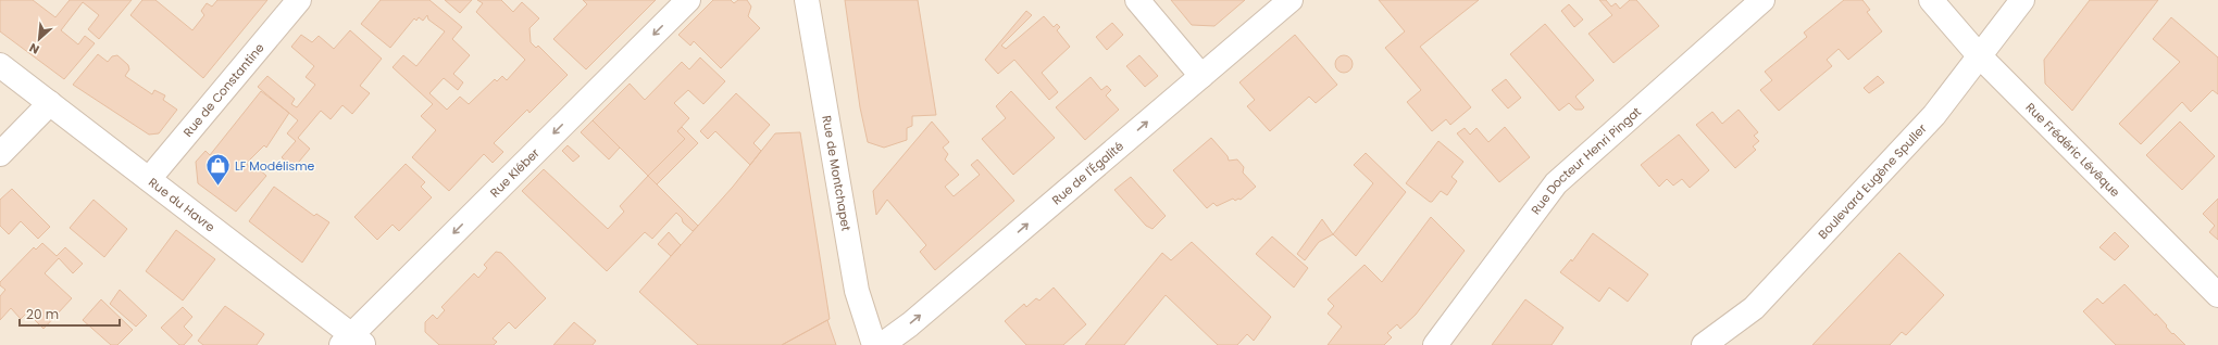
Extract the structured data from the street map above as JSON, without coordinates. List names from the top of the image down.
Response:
{
  "streets": {
    "street": [
      "Rue de Constantine",
      "Rue Frédéric Lévêque",
      "Rue Docteur Henri Pingat",
      "Rue Kléber",
      "Rue de Montchapet",
      "Rue de l'Égalité",
      "Boulevard Eugène Spuller",
      "Rue du Havre"
    ]
  },
  "crossings": [
    ["Rue de Constantine", "Rue du Havre"],
    ["Rue Frédéric Lévêque", "Boulevard Eugène Spuller"],
    ["Rue Kléber", "Rue du Havre"]
  ],
  "one_way": ["Rue Kléber", "Rue de l'Égalité"],
  "places": {
    "shop": ["LF Modélisme"]
  },
  "scale_bar": "20 m",
  "north": "bottom left"
}
